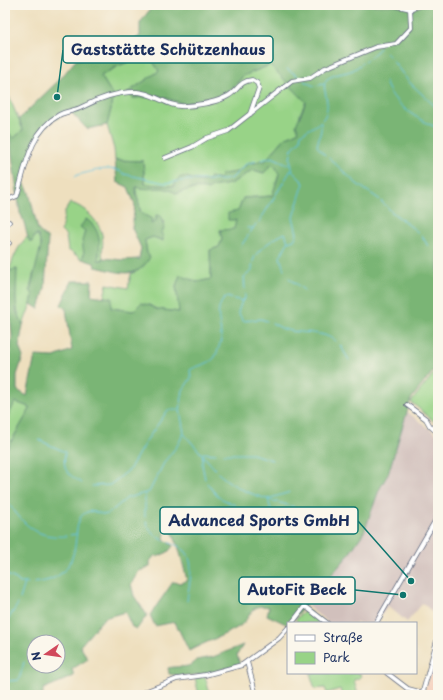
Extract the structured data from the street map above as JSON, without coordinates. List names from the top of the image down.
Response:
{
  "places": ["Gaststätte Schützenhaus", "Advanced Sports GmbH", "AutoFit Beck"],
  "legend": ["Straße", "Park"],
  "north": "left"
}
